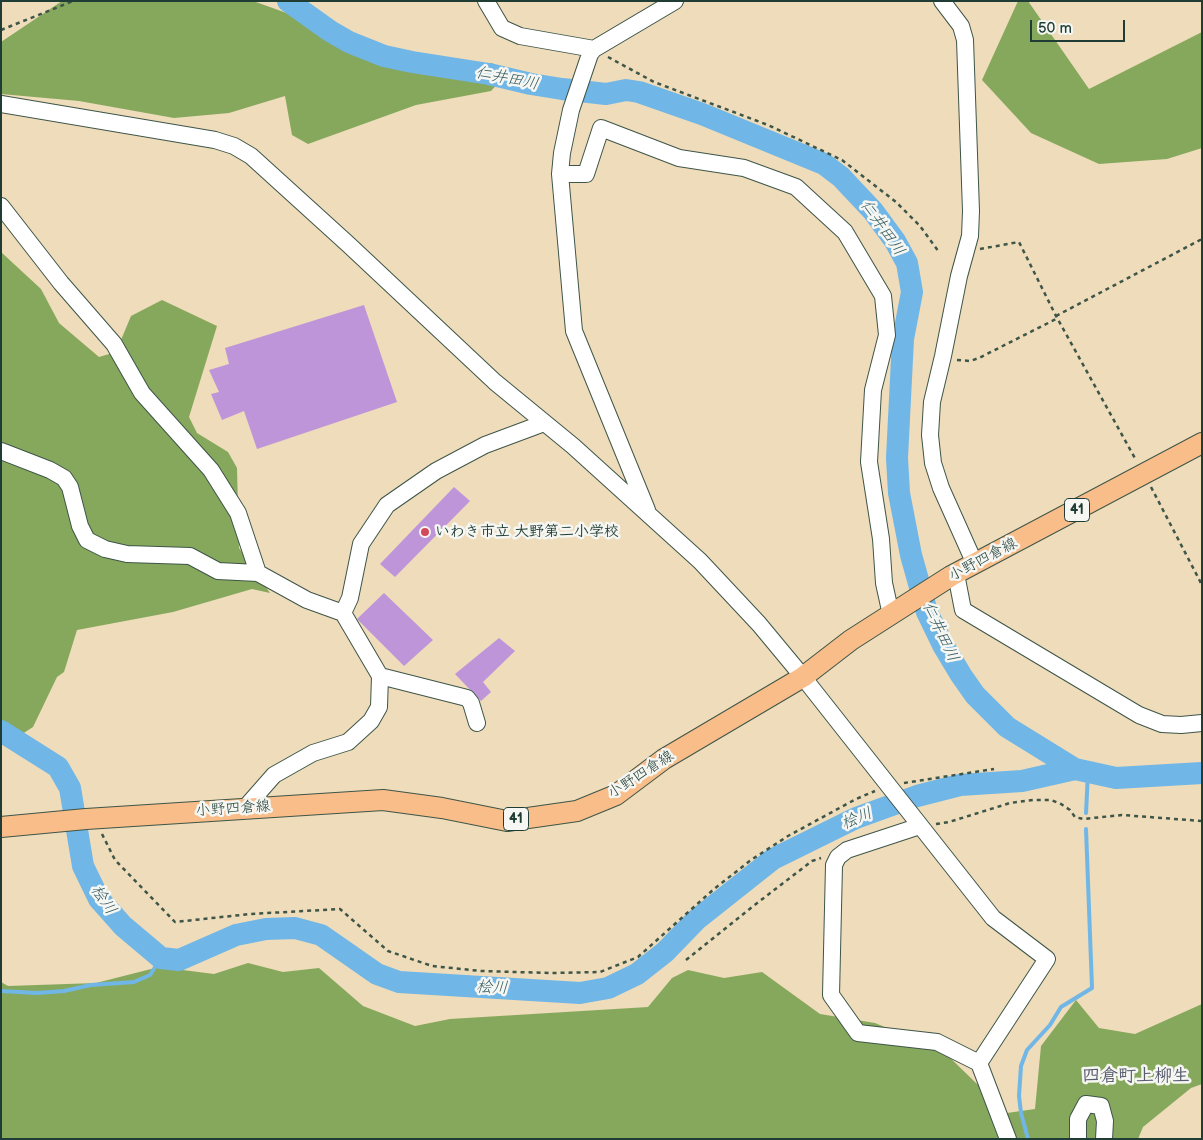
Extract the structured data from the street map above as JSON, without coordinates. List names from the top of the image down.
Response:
{
  "streets": {
    "main road": ["41", "小野四倉線"]
  },
  "districts": ["四倉町上柳生"],
  "water": ["仁井田川", "桧川"],
  "places": ["いわき市立 大野第二小学校"],
  "scale_bar": "50 m"
}
